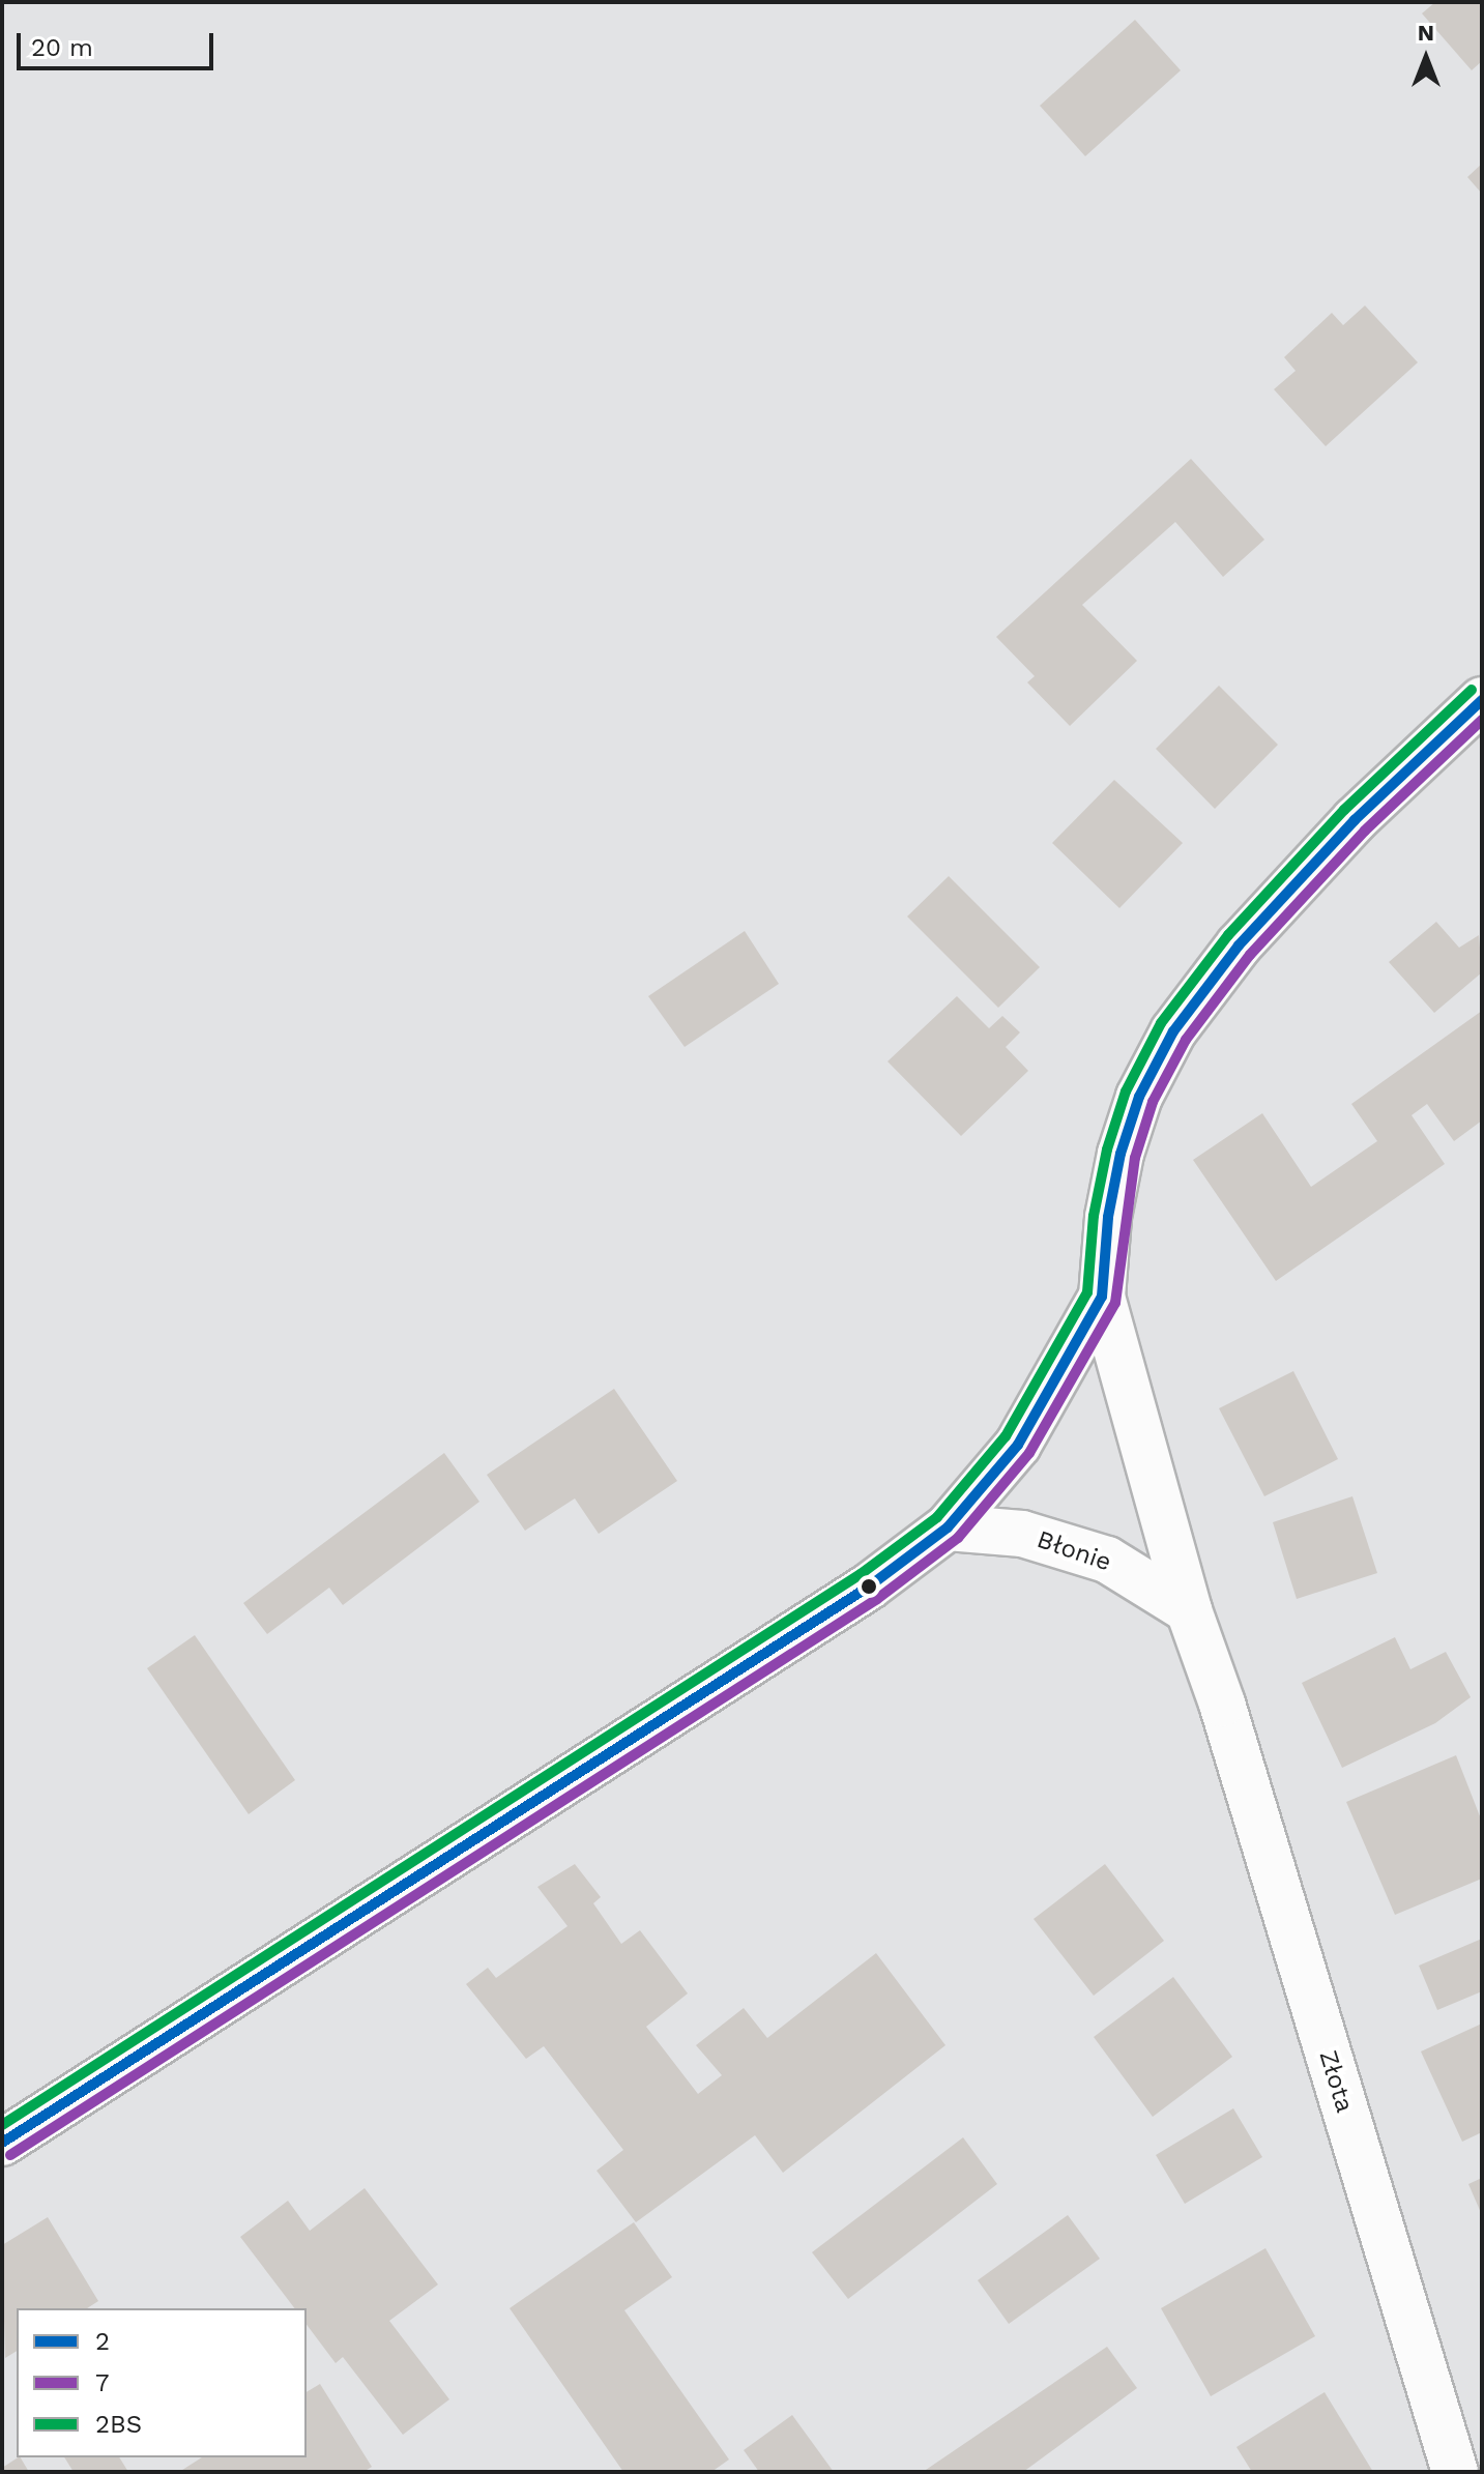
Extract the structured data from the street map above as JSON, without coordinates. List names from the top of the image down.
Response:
{
  "streets": {
    "street": ["Błonie", "Złota"]
  },
  "crossings": [
    ["Błonie", "Złota"]
  ],
  "lines": ["transit line 2BS", "transit line 2", "transit line 7"],
  "legend": ["2", "7", "2BS"],
  "scale_bar": "20 m",
  "north": "top"
}
